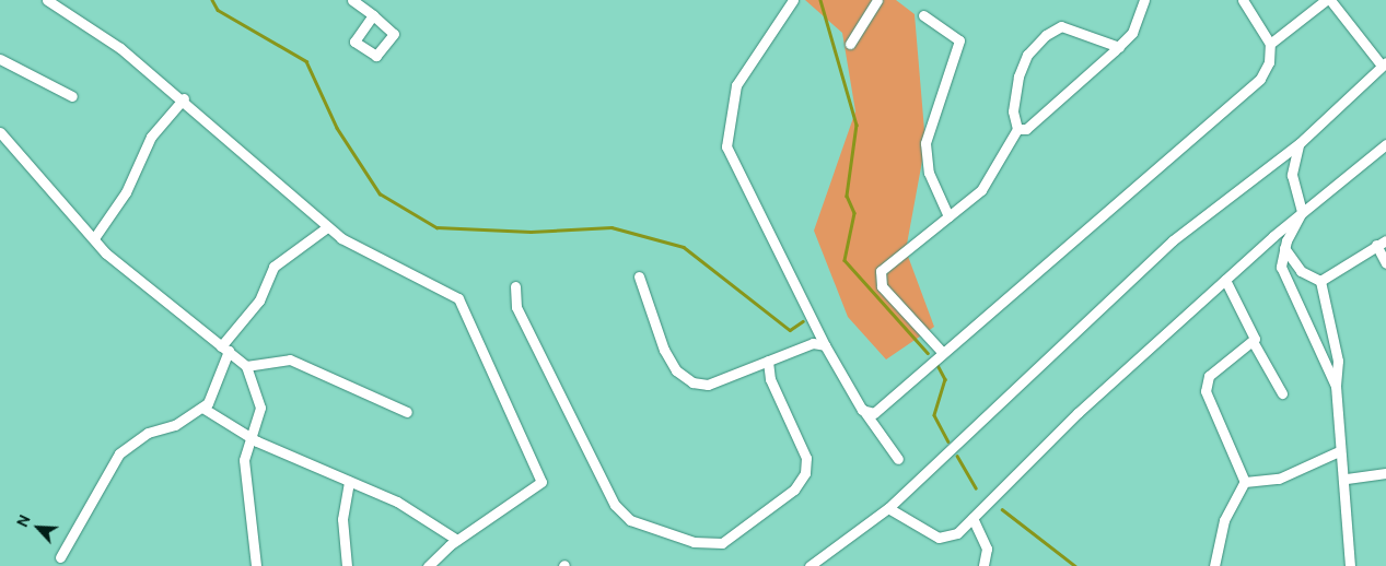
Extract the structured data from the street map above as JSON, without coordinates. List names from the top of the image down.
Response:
{
  "north": "top left"
}
